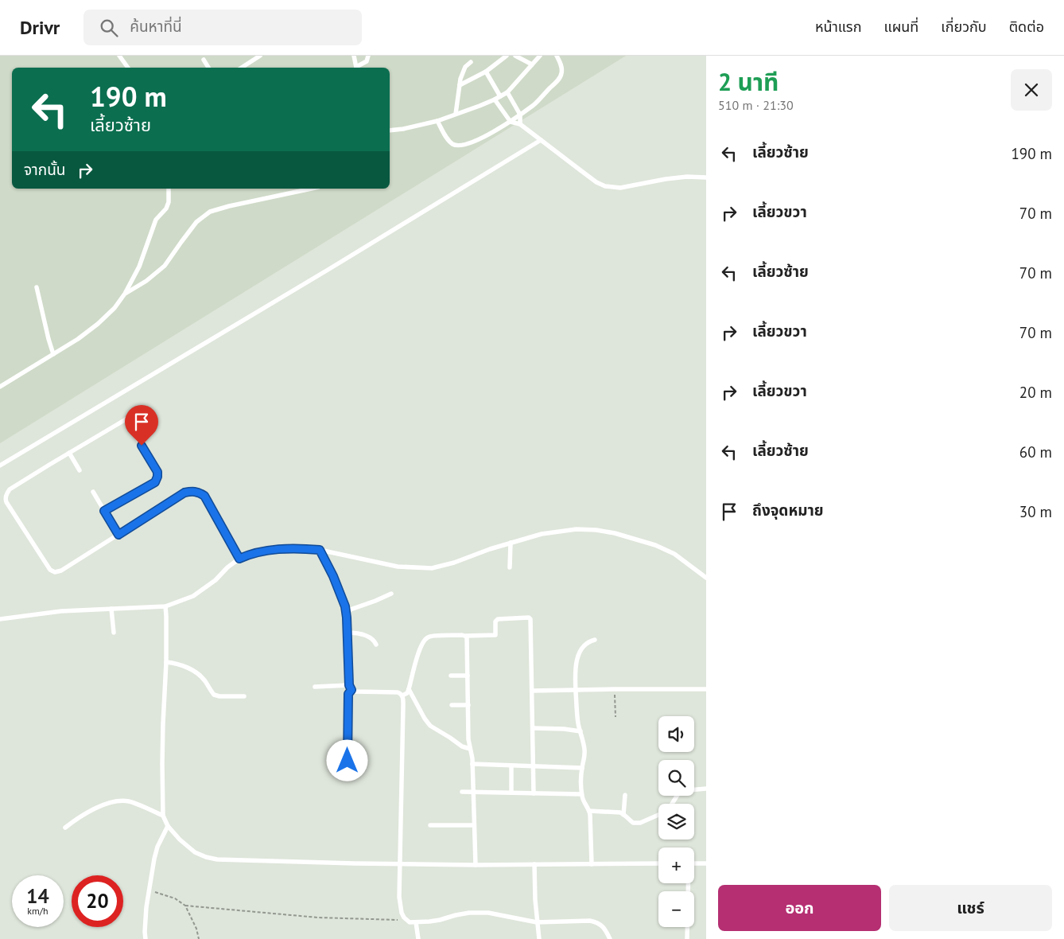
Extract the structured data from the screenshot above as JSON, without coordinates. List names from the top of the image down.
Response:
{
  "page": {
    "header": "Drivr",
    "search": "ค้นหาที่นี่",
    "nav": [
      "หน้าแรก",
      "แผนที่",
      "เกี่ยวกับ",
      "ติดต่อ"
    ],
    "heading": ["2 นาที", "510 m · 21:30"],
    "turn": ["190 m", "เลี้ยวซ้าย"],
    "list": [
      {
        "name": "เลี้ยวซ้าย",
        "value": "190 m"
      },
      {
        "name": "เลี้ยวขวา",
        "value": "70 m"
      },
      {
        "name": "เลี้ยวซ้าย",
        "value": "70 m"
      },
      {
        "name": "เลี้ยวขวา",
        "value": "70 m"
      },
      {
        "name": "เลี้ยวขวา",
        "value": "20 m"
      },
      {
        "name": "เลี้ยวซ้าย",
        "value": "60 m"
      },
      {
        "name": "ถึงจุดหมาย",
        "value": "30 m"
      }
    ],
    "then": "จากนั้น",
    "map_buttons": ["+", "−"],
    "speed": "14 km/h",
    "limit": "20",
    "buttons": ["ออก", "แชร์"]
  }
}
